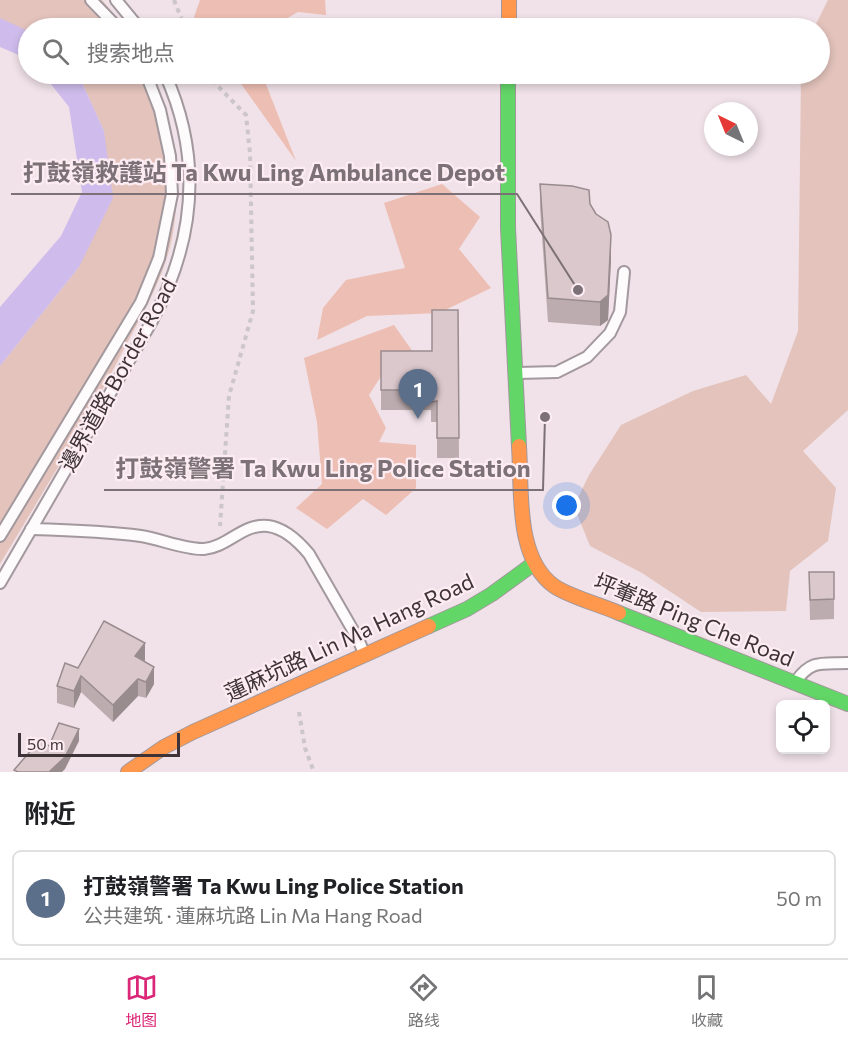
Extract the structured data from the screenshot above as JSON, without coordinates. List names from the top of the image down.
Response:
{
  "streets": {
    "street": ["坪輋路 Ping Che Road", "蓮麻坑路 Lin Ma Hang Road"],
    "lane": ["邊界道路 Border Road"]
  },
  "crossings": [
    ["坪輋路 Ping Che Road", "蓮麻坑路 Lin Ma Hang Road"]
  ],
  "places": ["打鼓嶺救護站 Ta Kwu Ling Ambulance Depot", "打鼓嶺警署 Ta Kwu Ling Police Station"],
  "scale_bar": "50 m",
  "north": "top left",
  "page": {
    "search": "搜索地点",
    "pins": "1",
    "scale": "50 m",
    "heading": "附近",
    "list": [
      {
        "mark": "1",
        "name": "打鼓嶺警署 Ta Kwu Ling Police Station",
        "note": "公共建筑 · 蓮麻坑路 Lin Ma Hang Road",
        "value": "50 m"
      }
    ],
    "nav": ["地图", "路线", "收藏"]
  }
}
